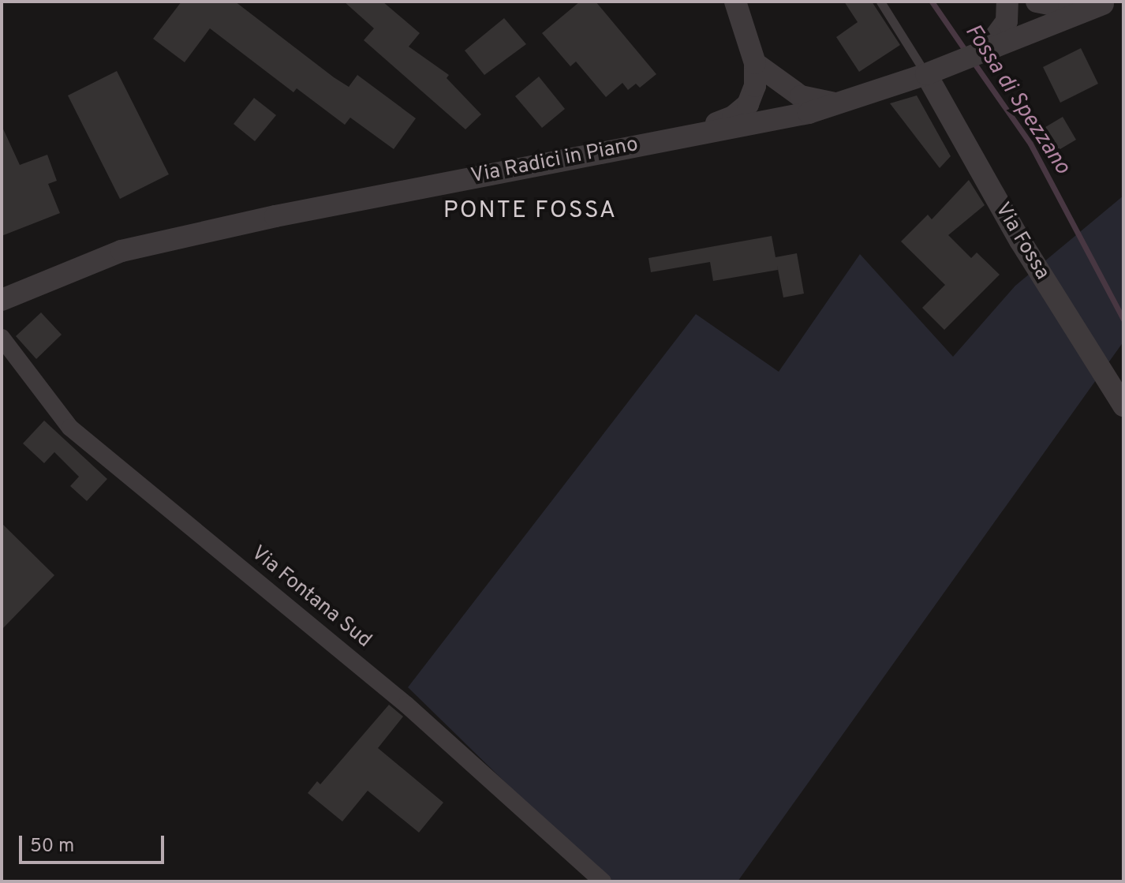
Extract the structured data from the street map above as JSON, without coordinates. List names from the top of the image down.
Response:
{
  "streets": {
    "street": ["Via Radici in Piano", "Via Fossa", "Via Fontana Sud"]
  },
  "crossings": [
    ["Via Radici in Piano", "Via Fossa"]
  ],
  "districts": ["PONTE FOSSA"],
  "water": ["Fossa di Spezzano"],
  "scale_bar": "50 m"
}
